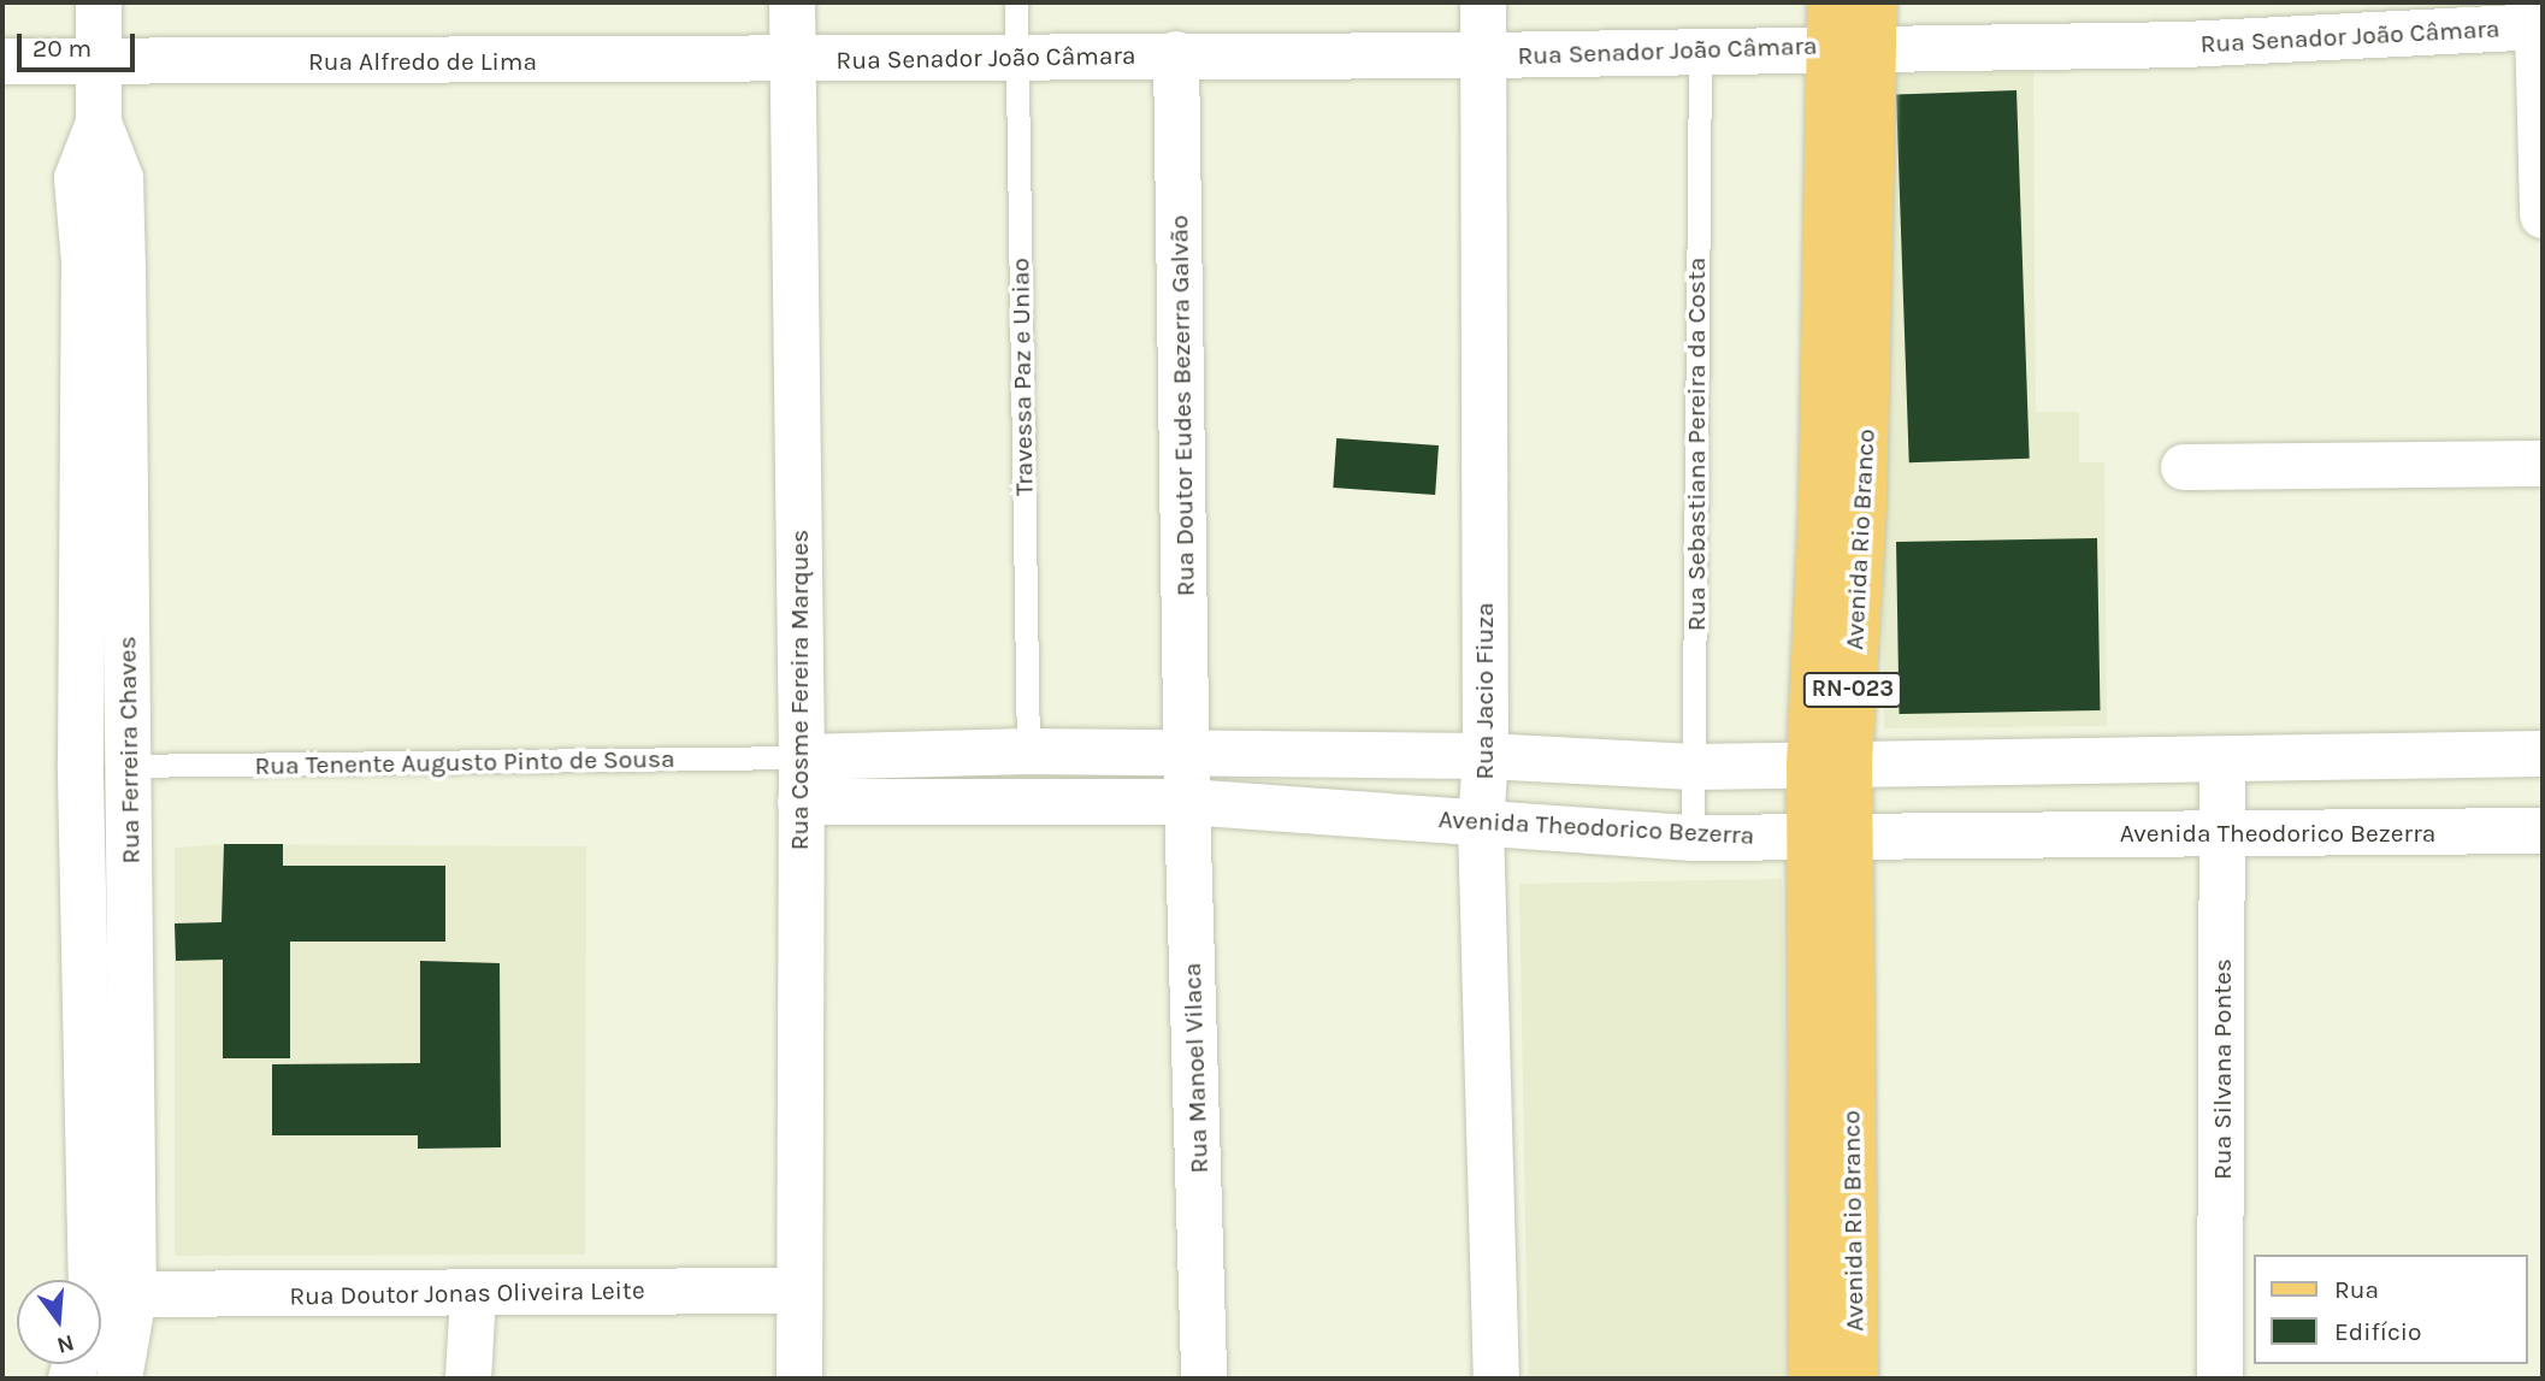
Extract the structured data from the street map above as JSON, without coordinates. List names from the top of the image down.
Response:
{
  "streets": {
    "main road": ["Avenida Rio Branco", "RN-023"],
    "street": [
      "Rua Senador João Câmara",
      "Rua Alfredo de Lima",
      "Rua Doutor Eudes Bezerra Galvão",
      "Rua Cosme Fereira Marques",
      "Rua Jacio Fiuza",
      "Rua Ferreira Chaves",
      "Avenida Theodorico Bezerra",
      "Rua Manoel Vilaca",
      "Rua Silvana Pontes",
      "Rua Doutor Jonas Oliveira Leite"
    ],
    "lane": ["Travessa Paz e Uniao", "Rua Sebastiana Pereira da Costa", "Rua Tenente Augusto Pinto de Sousa"]
  },
  "crossings": [
    ["Rua Senador João Câmara", "Rua Alfredo de Lima"],
    ["Rua Senador João Câmara", "Travessa Paz e Uniao"],
    ["Rua Senador João Câmara", "Rua Doutor Eudes Bezerra Galvão"],
    ["Rua Senador João Câmara", "Rua Sebastiana Pereira da Costa"],
    ["Rua Senador João Câmara", "Avenida Rio Branco"],
    ["Rua Senador João Câmara", "Rua Cosme Fereira Marques"],
    ["Rua Senador João Câmara", "Rua Jacio Fiuza"],
    ["Rua Alfredo de Lima", "Rua Cosme Fereira Marques"],
    ["Rua Alfredo de Lima", "Rua Ferreira Chaves"],
    ["Rua Doutor Eudes Bezerra Galvão", "Rua Manoel Vilaca"],
    ["Rua Sebastiana Pereira da Costa", "Avenida Theodorico Bezerra"],
    ["Avenida Rio Branco", "Avenida Theodorico Bezerra"],
    ["Rua Cosme Fereira Marques", "Rua Tenente Augusto Pinto de Sousa"],
    ["Rua Cosme Fereira Marques", "Avenida Theodorico Bezerra"],
    ["Rua Cosme Fereira Marques", "Rua Doutor Jonas Oliveira Leite"],
    ["Rua Jacio Fiuza", "Avenida Theodorico Bezerra"],
    ["Rua Ferreira Chaves", "Rua Tenente Augusto Pinto de Sousa"],
    ["Rua Tenente Augusto Pinto de Sousa", "Avenida Theodorico Bezerra"],
    ["Avenida Theodorico Bezerra", "Rua Manoel Vilaca"],
    ["Avenida Theodorico Bezerra", "Rua Silvana Pontes"]
  ],
  "legend": ["Rua", "Edifício"],
  "scale_bar": "20 m",
  "north": "bottom"
}
